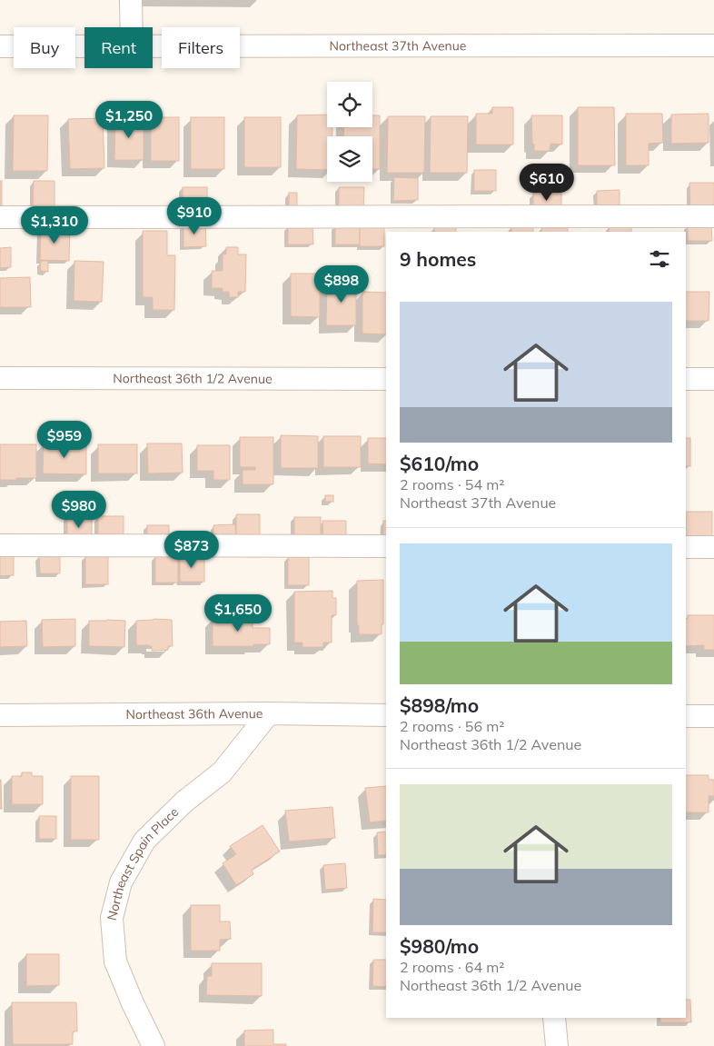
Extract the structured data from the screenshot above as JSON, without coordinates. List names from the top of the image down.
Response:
{
  "streets": {
    "street": [
      "Northeast 37th Avenue",
      "Northeast 36th 1/2 Avenue",
      "Northeast 36th Avenue",
      "Northeast Spain Place"
    ]
  },
  "crossings": [
    ["Northeast 36th Avenue", "Northeast Spain Place"]
  ],
  "page": {
    "chip": ["Buy", "Rent", "Filters"],
    "price": [
      "$1,250",
      "$610",
      "$910",
      "$1,310",
      "$898",
      "$959",
      "$980",
      "$873",
      "$1,650"
    ],
    "heading": "9 homes",
    "list": [
      {
        "name": "$610/mo",
        "note": "2 rooms · 54 m² · Northeast 37th Avenue"
      },
      {
        "name": "$898/mo",
        "note": "2 rooms · 56 m² · Northeast 36th 1/2 Avenue"
      },
      {
        "name": "$980/mo",
        "note": "2 rooms · 64 m² · Northeast 36th 1/2 Avenue"
      }
    ]
  }
}
